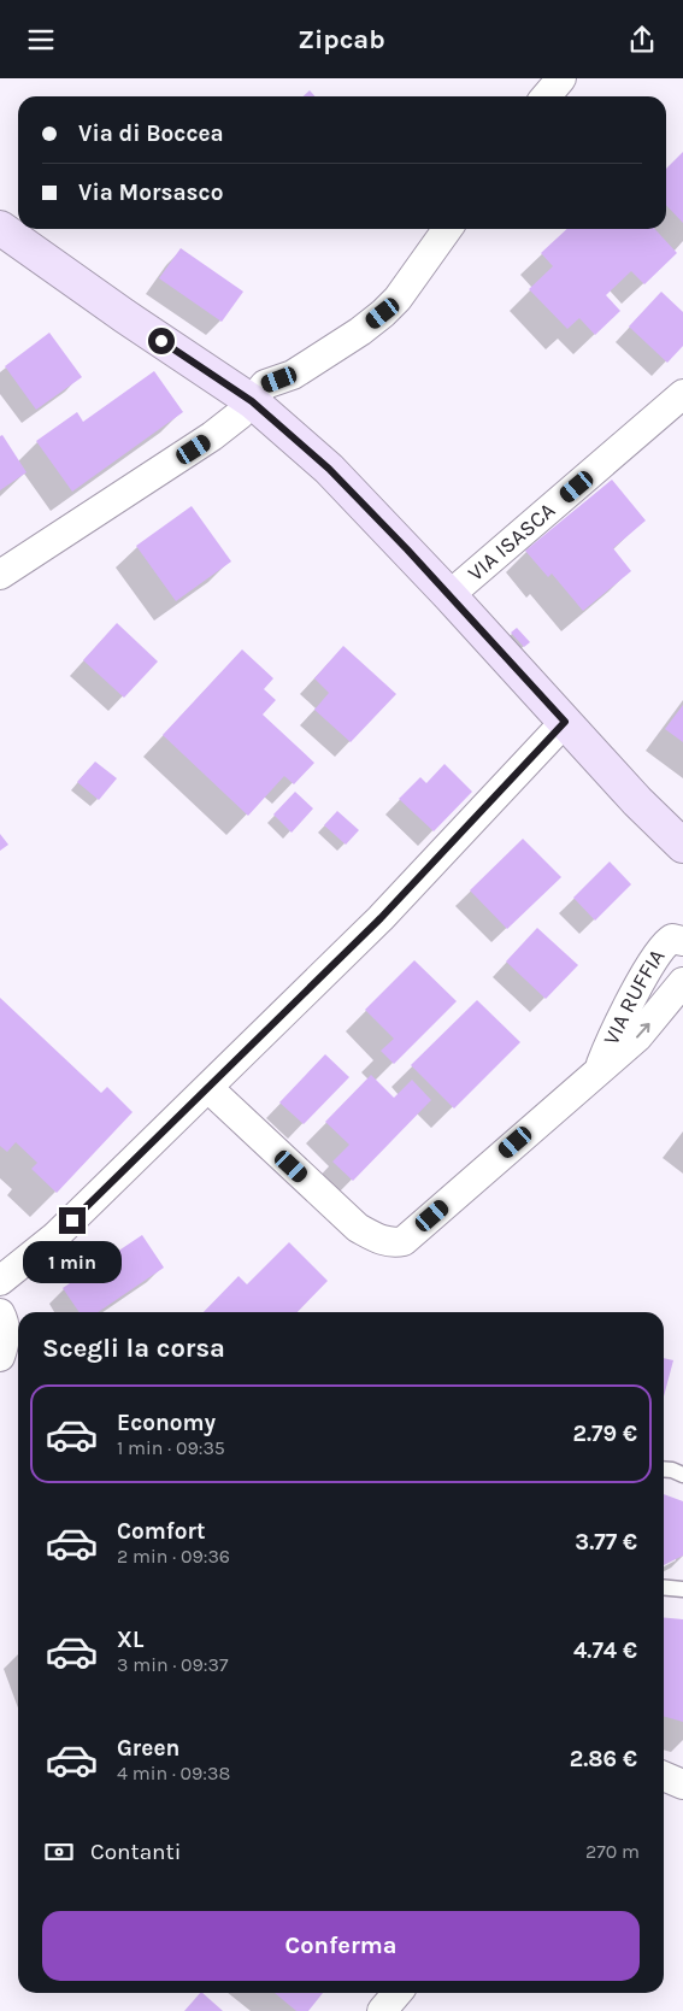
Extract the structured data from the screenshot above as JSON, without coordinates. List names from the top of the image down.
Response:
{
  "streets": {
    "street": ["VIA ISASCA", "VIA RUFFIA"]
  },
  "page": {
    "header": "Zipcab",
    "banner": ["Via di Boccea", "Via Morsasco"],
    "bubble": "1 min",
    "heading": "Scegli la corsa",
    "list": [
      {
        "name": "Economy",
        "note": "1 min · 09:35",
        "value": "2.79 €"
      },
      {
        "name": "Comfort",
        "note": "2 min · 09:36",
        "value": "3.77 €"
      },
      {
        "name": "XL",
        "note": "3 min · 09:37",
        "value": "4.74 €"
      },
      {
        "name": "Green",
        "note": "4 min · 09:38",
        "value": "2.86 €"
      }
    ],
    "pay": ["Contanti", "270 m"],
    "buttons": "Conferma"
  }
}
